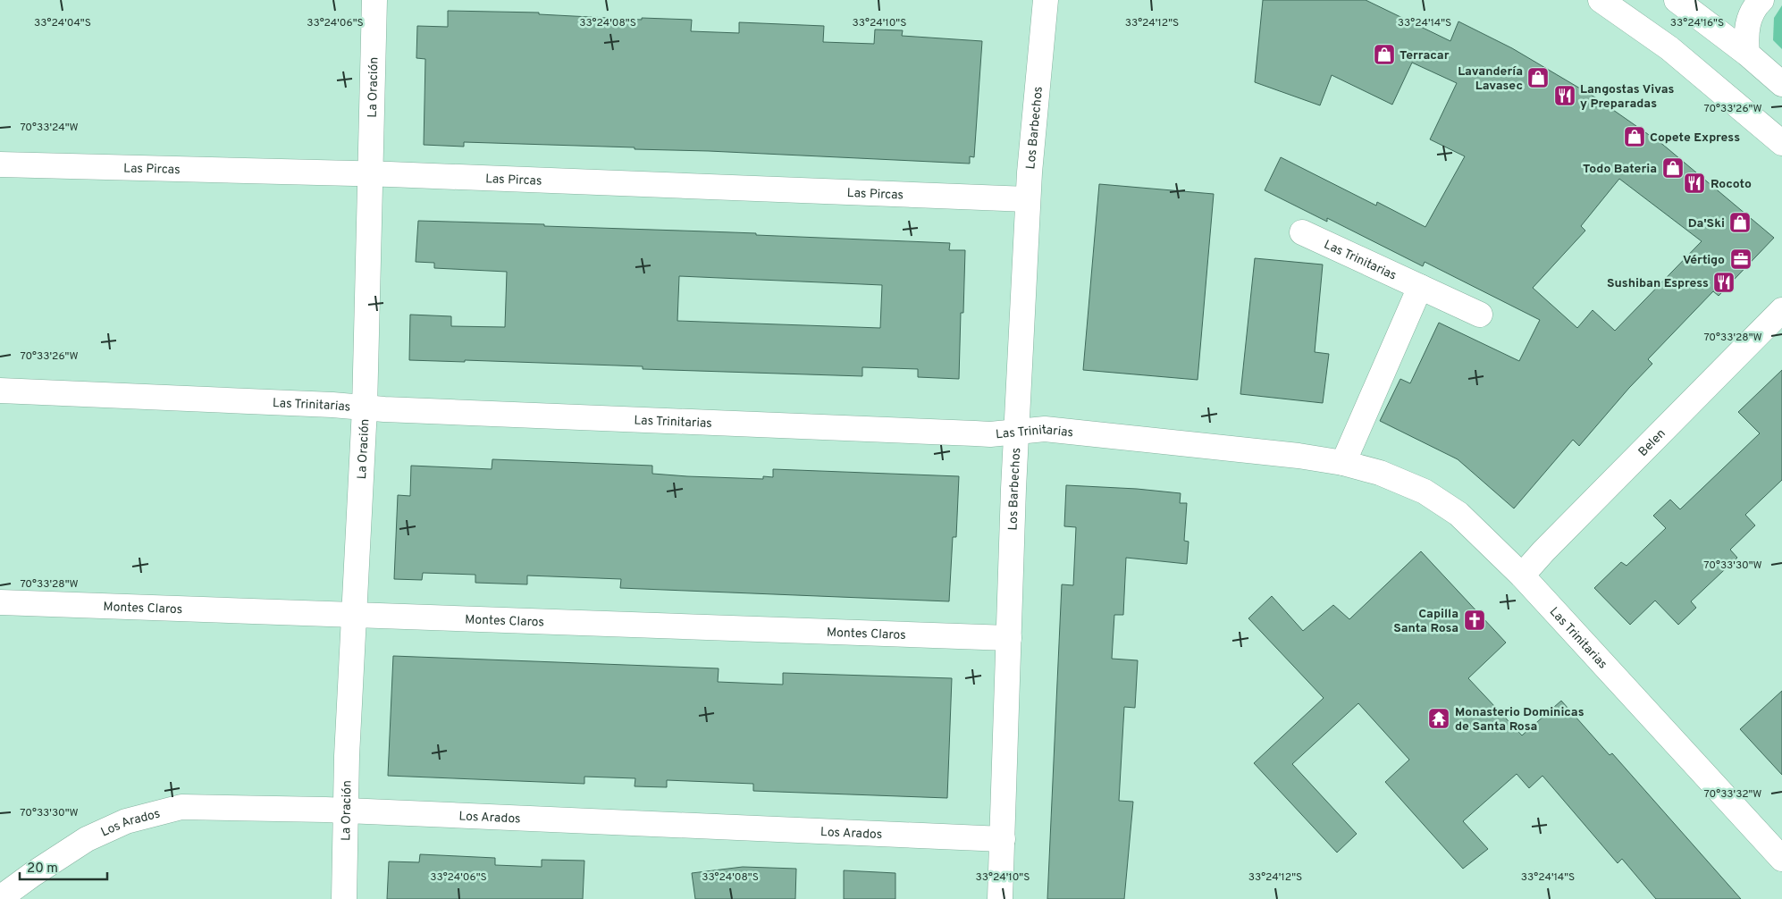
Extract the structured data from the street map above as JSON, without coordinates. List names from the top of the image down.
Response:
{
  "streets": {
    "street": [
      "La Oración",
      "Los Barbechos",
      "Las Pircas",
      "Las Trinitarias",
      "Belen",
      "Montes Claros",
      "Los Arados"
    ]
  },
  "crossings": [
    ["La Oración", "Las Pircas"],
    ["La Oración", "Las Trinitarias"],
    ["La Oración", "Montes Claros"],
    ["La Oración", "Los Arados"],
    ["Los Barbechos", "Las Pircas"],
    ["Los Barbechos", "Las Trinitarias"],
    ["Los Barbechos", "Montes Claros"],
    ["Los Barbechos", "Los Arados"],
    ["Las Trinitarias", "Belen"]
  ],
  "places": {
    "shop": [
      "Terracar",
      "Lavandería Lavasec",
      "Copete Express",
      "Todo Bateria",
      "Da'Ski"
    ],
    "restaurant": ["Langostas Vivas y Preparadas", "Rocoto", "Sushiban Espress"],
    "office": ["Vértigo"],
    "church": ["Capilla Santa Rosa"],
    "temple": ["Monasterio Dominicas de Santa Rosa"]
  },
  "scale_bar": "20 m",
  "coordinates": [
    "33°24'04\"S",
    "33°24'06\"S",
    "33°24'08\"S",
    "33°24'10\"S",
    "33°24'12\"S",
    "33°24'14\"S",
    "33°24'16\"S",
    "70°33'26\"W",
    "70°33'24\"W",
    "70°33'28\"W",
    "70°33'30\"W",
    "70°33'32\"W"
  ]
}
